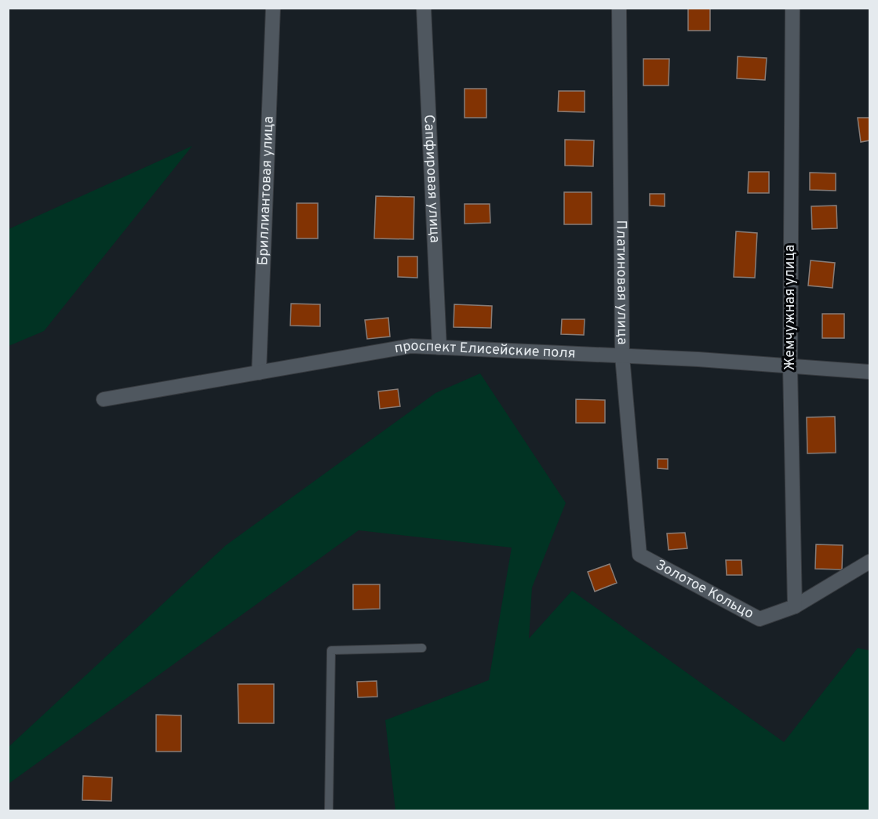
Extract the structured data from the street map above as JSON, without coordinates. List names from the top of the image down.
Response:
{
  "streets": {
    "street": [
      "Сапфировая улица",
      "Бриллиантовая улица",
      "Платиновая улица",
      "Жемчужная улица",
      "проспект Елисейские поля",
      "Золотое Кольцо"
    ]
  },
  "crossings": [
    ["Сапфировая улица", "проспект Елисейские поля"],
    ["Бриллиантовая улица", "проспект Елисейские поля"],
    ["Платиновая улица", "проспект Елисейские поля"],
    ["Платиновая улица", "Золотое Кольцо"],
    ["Жемчужная улица", "проспект Елисейские поля"],
    ["Жемчужная улица", "Золотое Кольцо"]
  ]
}
